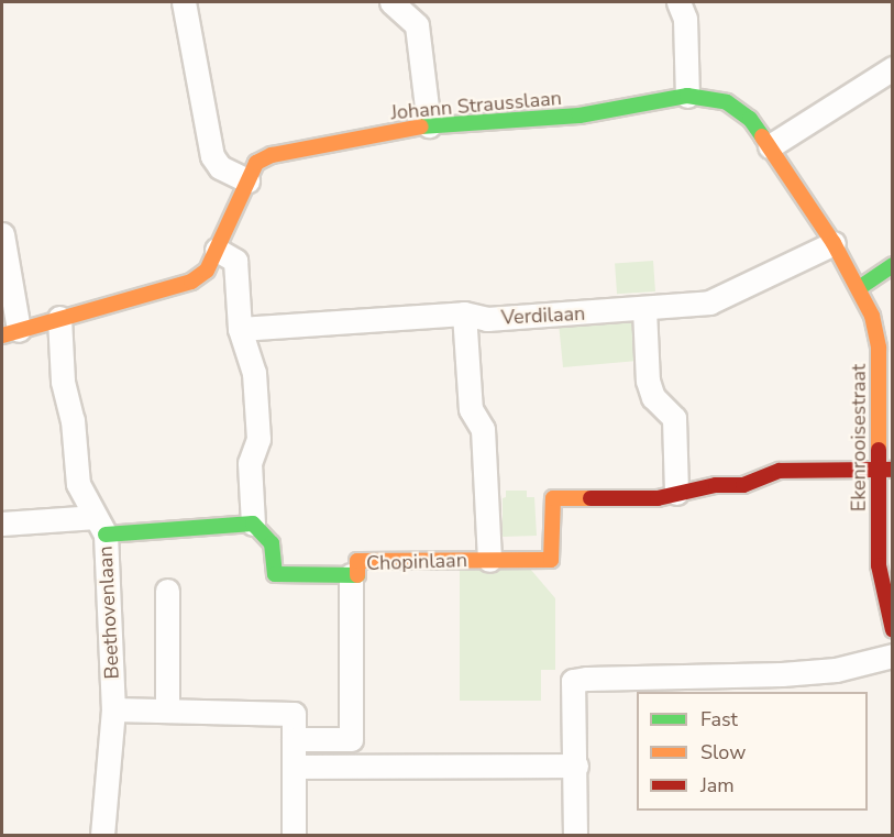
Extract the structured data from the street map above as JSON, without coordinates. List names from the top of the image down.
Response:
{
  "streets": {
    "street": [
      "Johann Strausslaan",
      "Verdilaan",
      "Ekenrooisestraat",
      "Chopinlaan",
      "Beethovenlaan"
    ]
  },
  "crossings": [
    ["Johann Strausslaan", "Verdilaan"],
    ["Johann Strausslaan", "Ekenrooisestraat"],
    ["Johann Strausslaan", "Beethovenlaan"],
    ["Ekenrooisestraat", "Chopinlaan"]
  ],
  "legend": ["Fast", "Slow", "Jam"]
}
